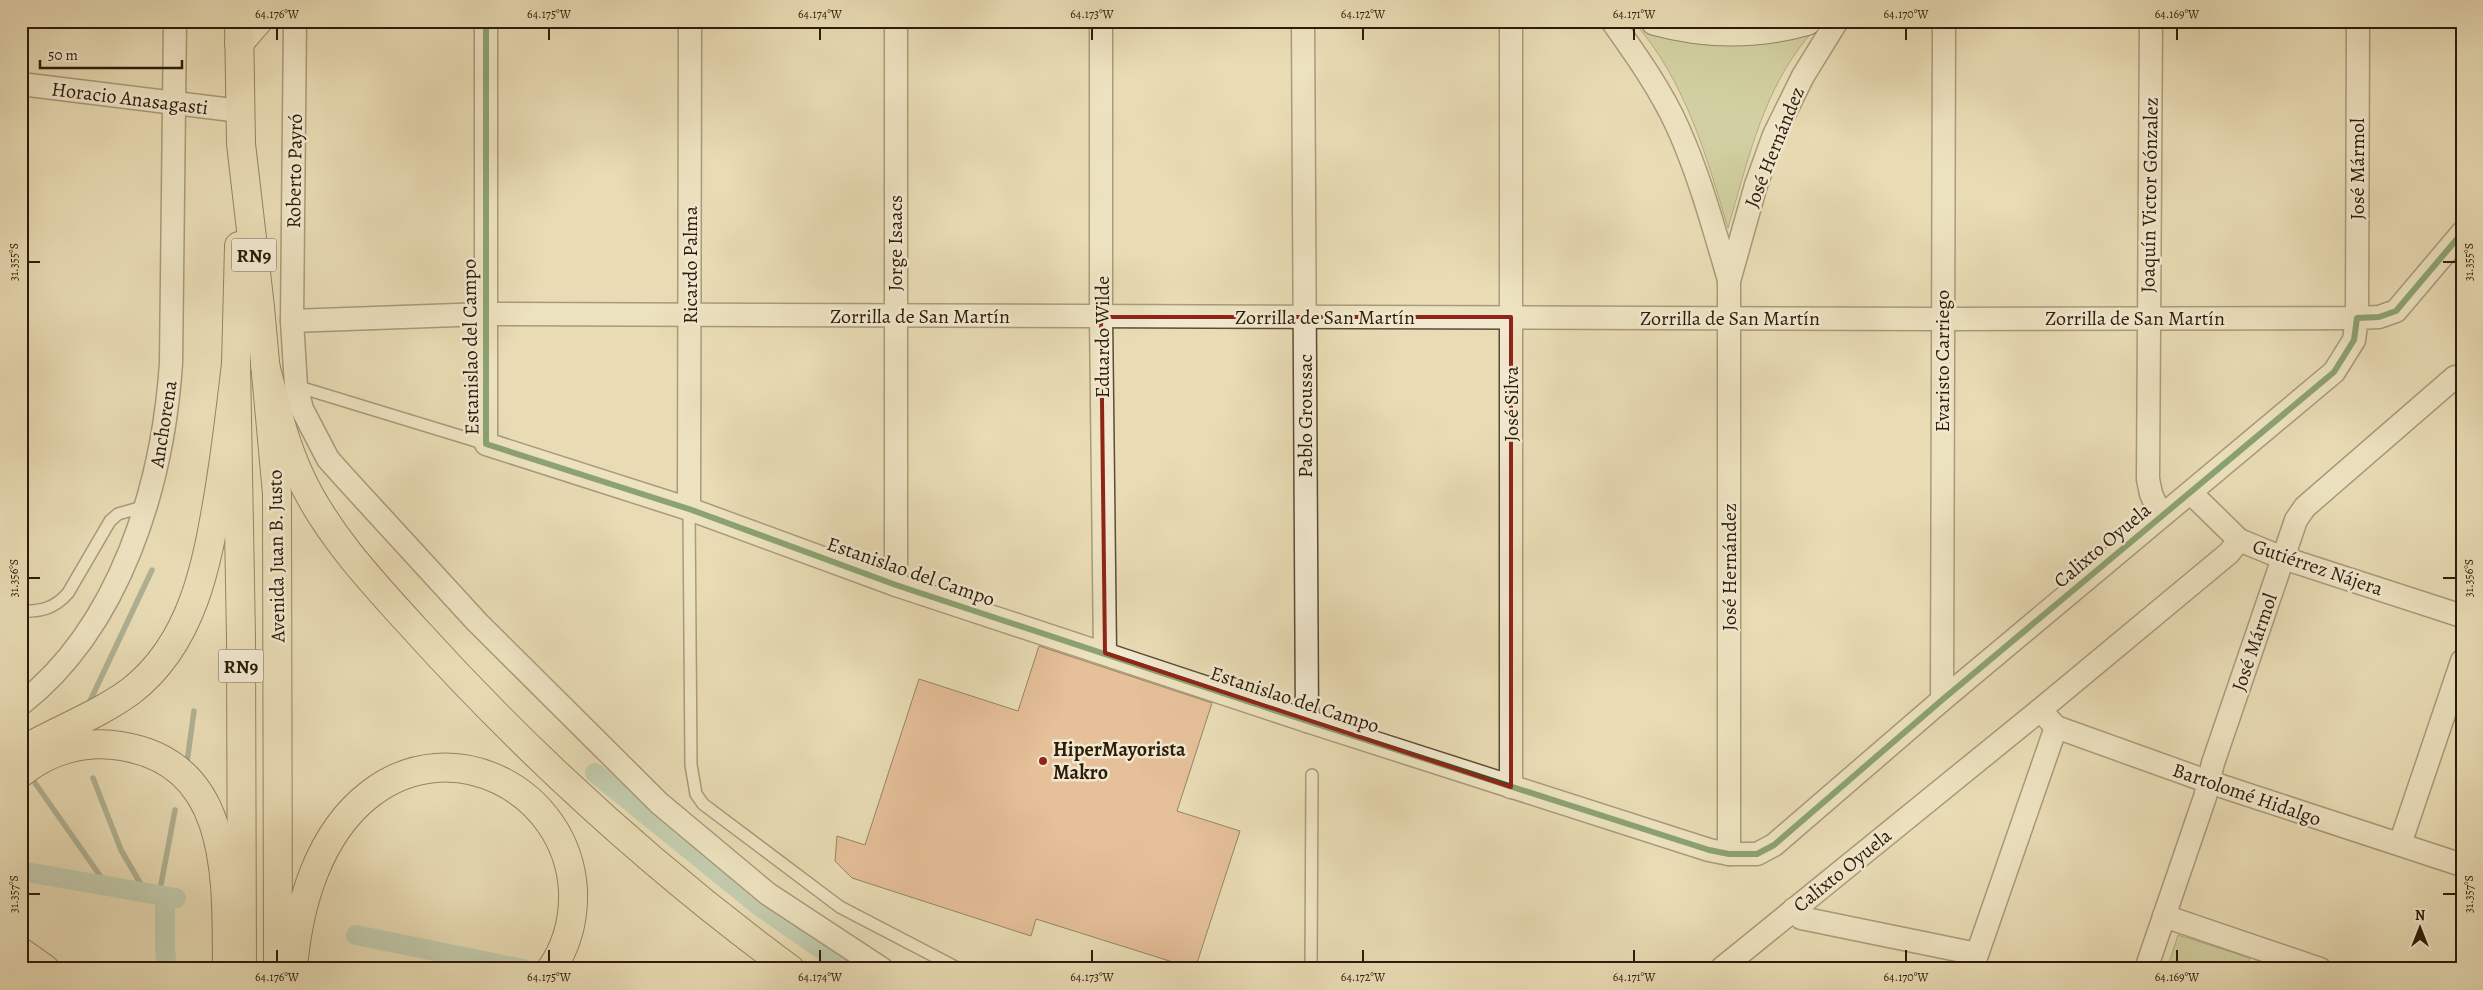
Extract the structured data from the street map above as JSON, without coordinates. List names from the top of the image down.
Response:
{
  "streets": {
    "main road": ["RN9", "Avenida Juan B. Justo"],
    "street": [
      "Horacio Anasagasti",
      "José Hernández",
      "José Mármol",
      "Roberto Payró",
      "Joaquín Victor Gónzalez",
      "Jorge Isaacs",
      "Ricardo Palma",
      "Zorrilla de San Martín",
      "Eduardo Wilde",
      "Estanislao del Campo",
      "Evaristo Carriego",
      "José Silva",
      "Pablo Groussac",
      "Anchorena",
      "Calixto Oyuela",
      "Gutiérrez Nájera",
      "Bartolomé Hidalgo"
    ]
  },
  "crossings": [
    ["Horacio Anasagasti", "Anchorena"],
    ["Horacio Anasagasti", "Avenida Juan B. Justo"],
    ["José Hernández", "Zorrilla de San Martín"],
    ["José Hernández", "Estanislao del Campo"],
    ["José Hernández", "Calixto Oyuela"],
    ["José Mármol", "Zorrilla de San Martín"],
    ["José Mármol", "Calixto Oyuela"],
    ["José Mármol", "Gutiérrez Nájera"],
    ["José Mármol", "Bartolomé Hidalgo"],
    ["Roberto Payró", "Zorrilla de San Martín"],
    ["Joaquín Victor Gónzalez", "Zorrilla de San Martín"],
    ["Joaquín Victor Gónzalez", "Calixto Oyuela"],
    ["Jorge Isaacs", "Zorrilla de San Martín"],
    ["Jorge Isaacs", "Estanislao del Campo"],
    ["Ricardo Palma", "Zorrilla de San Martín"],
    ["Ricardo Palma", "Estanislao del Campo"],
    ["Zorrilla de San Martín", "Eduardo Wilde"],
    ["Zorrilla de San Martín", "Estanislao del Campo"],
    ["Zorrilla de San Martín", "Evaristo Carriego"],
    ["Zorrilla de San Martín", "José Silva"],
    ["Zorrilla de San Martín", "Pablo Groussac"],
    ["Zorrilla de San Martín", "Calixto Oyuela"],
    ["Eduardo Wilde", "Estanislao del Campo"],
    ["Estanislao del Campo", "José Silva"],
    ["Estanislao del Campo", "Pablo Groussac"],
    ["Estanislao del Campo", "Calixto Oyuela"],
    ["Evaristo Carriego", "Calixto Oyuela"],
    ["Calixto Oyuela", "Gutiérrez Nájera"],
    ["Calixto Oyuela", "Bartolomé Hidalgo"]
  ],
  "places": ["HiperMayorista Makro"],
  "scale_bar": "50 m",
  "north": "top",
  "coordinates": [
    "64.176°W",
    "64.175°W",
    "64.174°W",
    "64.173°W",
    "64.172°W",
    "64.171°W",
    "64.170°W",
    "64.169°W",
    "31.355°S",
    "31.356°S",
    "31.357°S"
  ]
}
